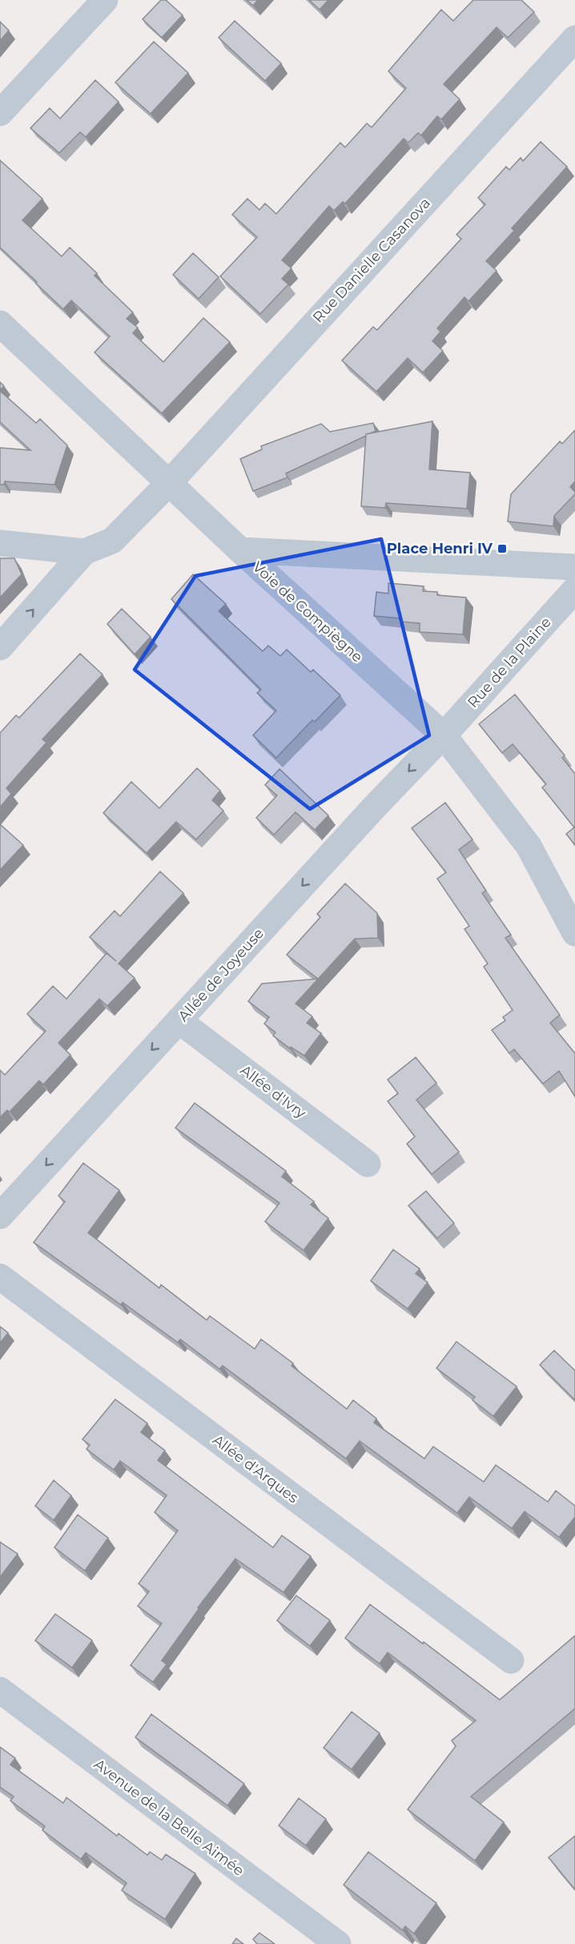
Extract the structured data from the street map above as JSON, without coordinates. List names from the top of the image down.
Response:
{
  "streets": {
    "street": [
      "Rue Danielle Casanova",
      "Voie de Compiègne",
      "Rue de la Plaine",
      "Allée de Joyeuse",
      "Allée d'Ivry",
      "Allée d'Arques",
      "Avenue de la Belle Aimée"
    ]
  },
  "crossings": [
    ["Rue Danielle Casanova", "Voie de Compiègne"],
    ["Voie de Compiègne", "Rue de la Plaine"],
    ["Voie de Compiègne", "Allée de Joyeuse"],
    ["Rue de la Plaine", "Allée de Joyeuse"],
    ["Allée de Joyeuse", "Allée d'Ivry"]
  ],
  "one_way": ["Allée de Joyeuse"],
  "places": {
    "transit": ["Place Henri IV"]
  }
}
